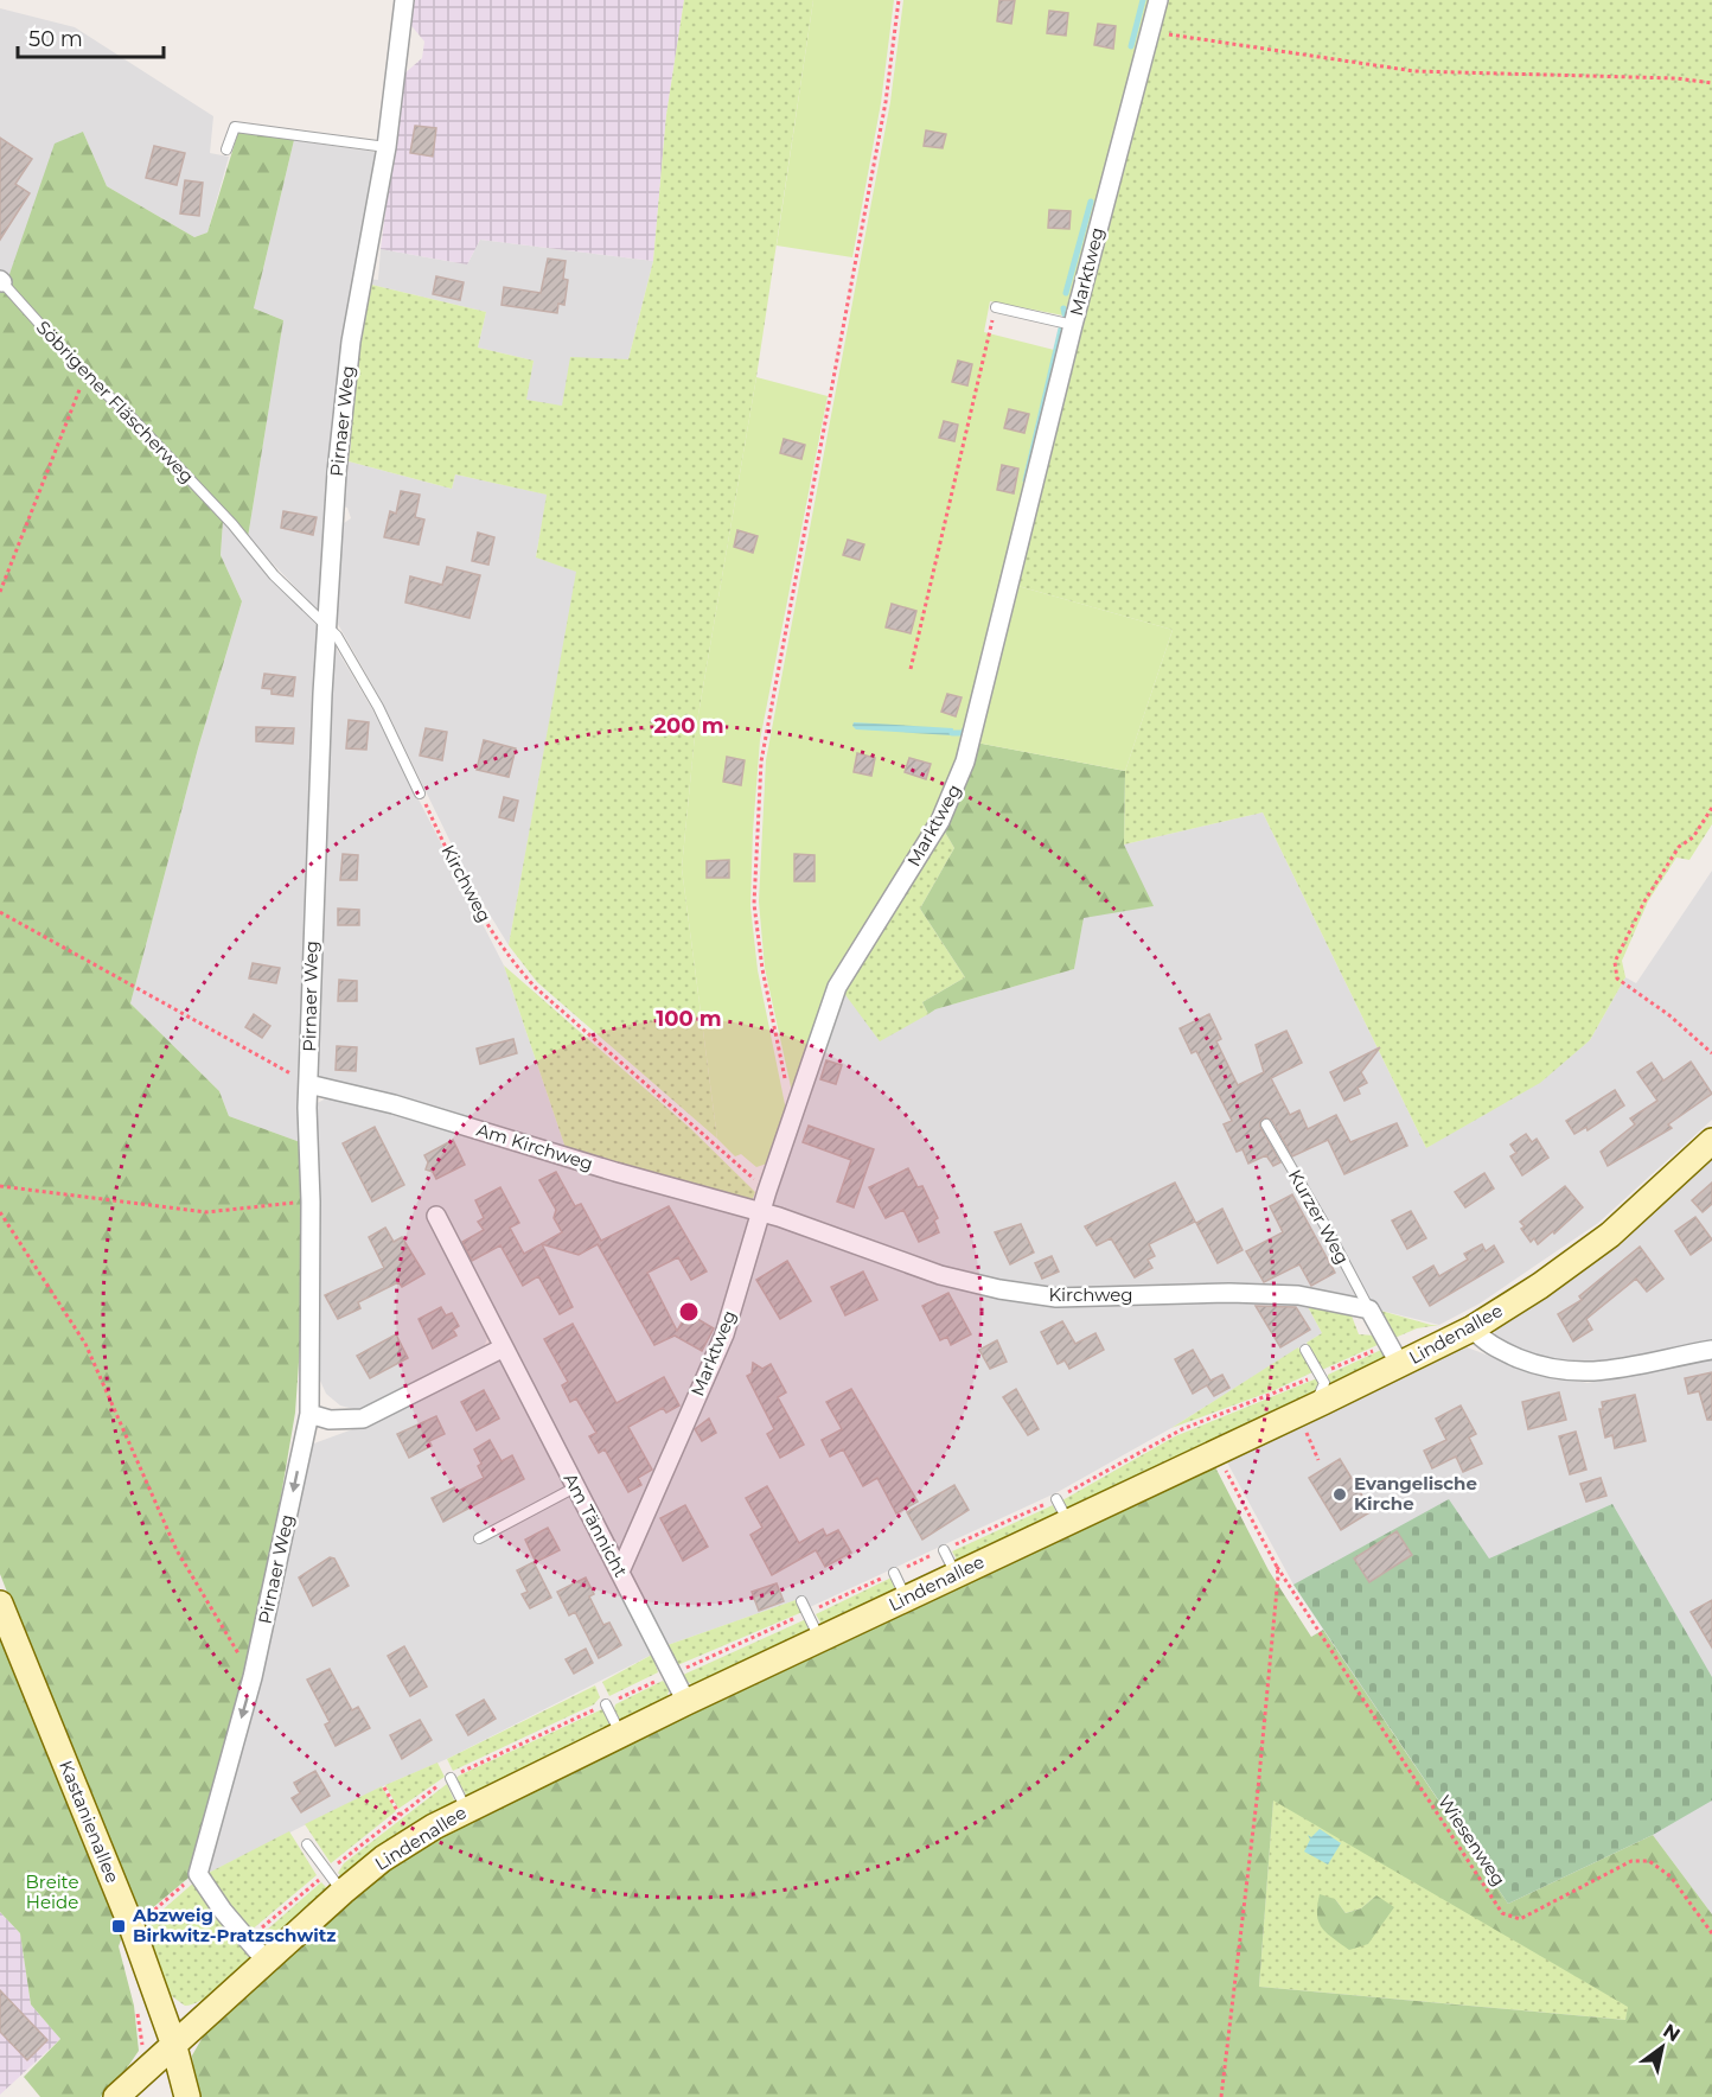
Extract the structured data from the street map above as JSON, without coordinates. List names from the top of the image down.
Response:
{
  "streets": {
    "street": [
      "Marktweg",
      "Pirnaer Weg",
      "Kirchweg",
      "Am Kirchweg",
      "Lindenallee",
      "Am Tännicht",
      "Kastanienallee"
    ],
    "lane": ["Söbrigener Fläscherweg", "Kurzer Weg"],
    "path": ["Wiesenweg"]
  },
  "crossings": [
    ["Marktweg", "Kirchweg"],
    ["Marktweg", "Am Kirchweg"],
    ["Marktweg", "Am Tännicht"],
    ["Söbrigener Fläscherweg", "Pirnaer Weg"],
    ["Pirnaer Weg", "Am Kirchweg"],
    ["Kirchweg", "Am Kirchweg"],
    ["Kirchweg", "Kurzer Weg"],
    ["Lindenallee", "Am Tännicht"],
    ["Lindenallee", "Kastanienallee"],
    ["Lindenallee", "Wiesenweg"]
  ],
  "parks": ["Breite Heide"],
  "places": {
    "other": ["Evangelische Kirche"],
    "transit": ["Abzweig Birkwitz-Pratzschwitz"]
  },
  "scale_bar": "50 m",
  "north": "top right",
  "rings": ["200 m", "100 m"]
}
